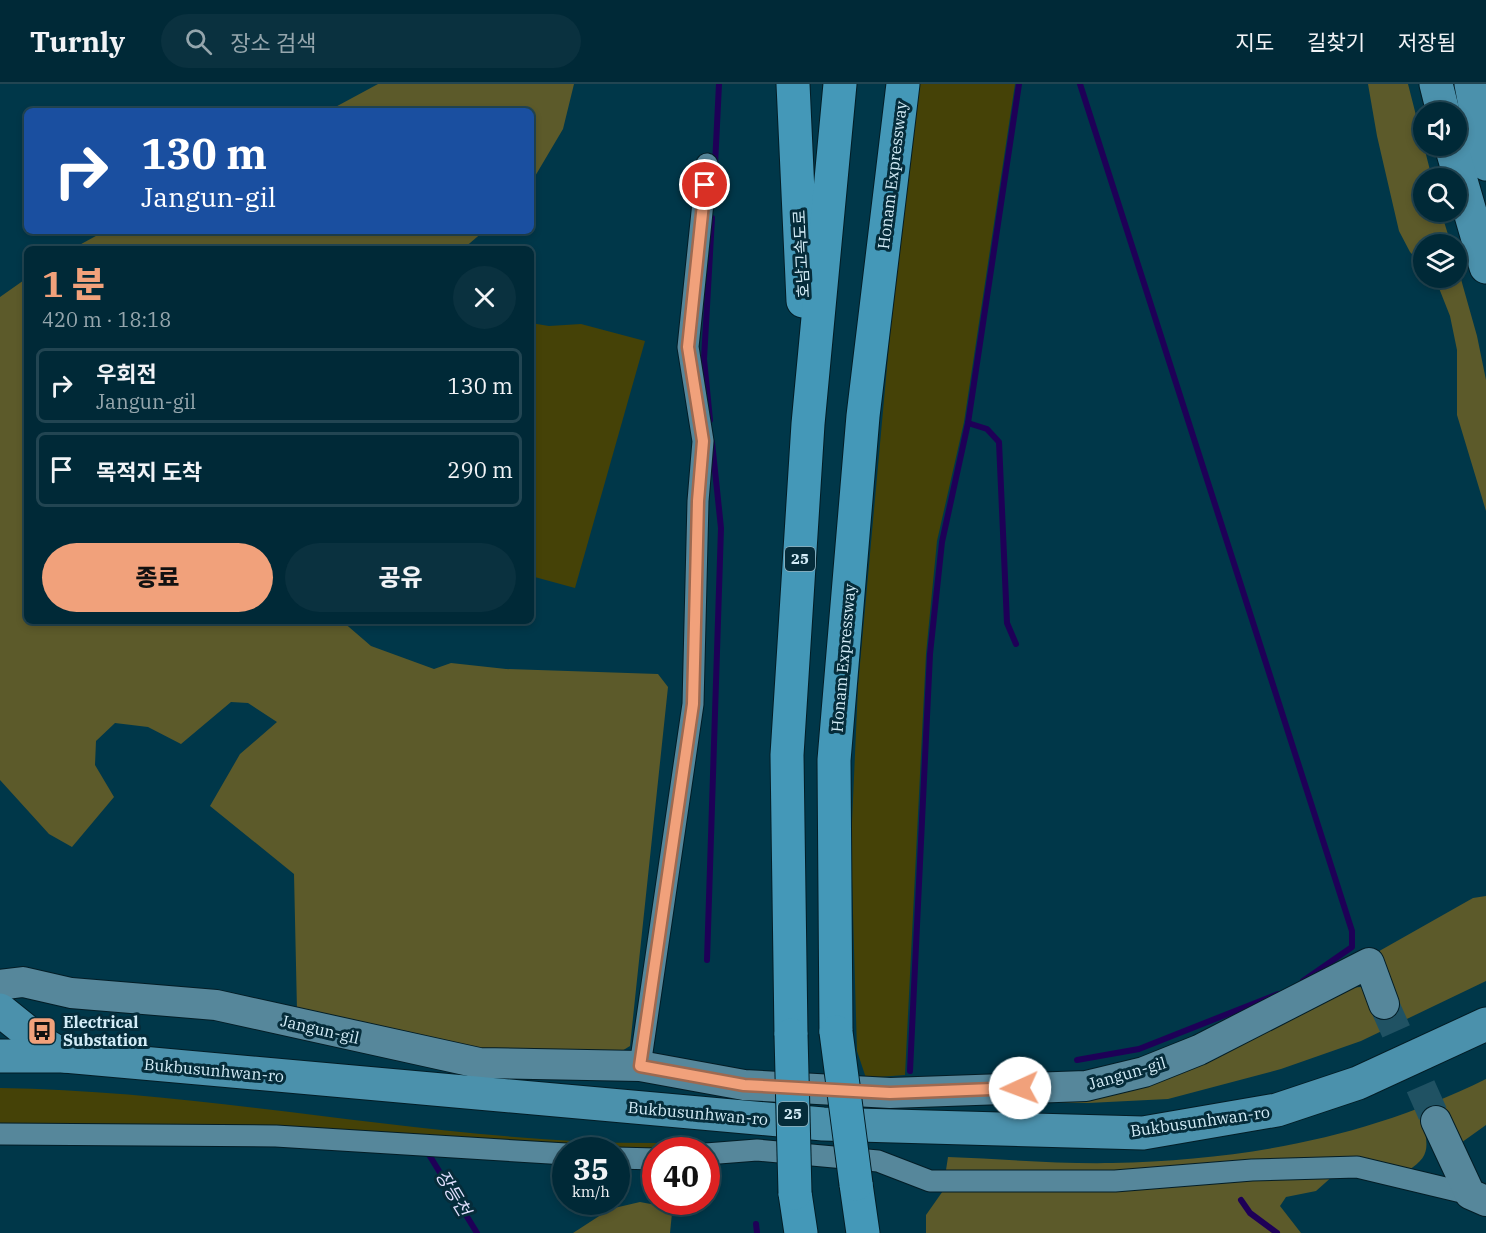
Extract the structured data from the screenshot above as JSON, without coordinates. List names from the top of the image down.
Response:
{
  "streets": {
    "highway": ["Honam Expressway", "호남고속도로", "25"],
    "main road": ["Bukbusunhwan-ro"],
    "street": ["Jangun-gil"]
  },
  "crossings": [
    ["호남고속도로", "25"]
  ],
  "water": ["장등천"],
  "places": {
    "bus stop": ["Electrical Substation"]
  },
  "page": {
    "header": "Turnly",
    "search": "장소 검색",
    "nav": ["지도", "길찾기", "저장됨"],
    "turn": ["130 m", "Jangun-gil"],
    "heading": ["1 분", "420 m · 18:18"],
    "list": [
      {
        "name": "우회전",
        "note": "Jangun-gil",
        "value": "130 m"
      },
      {
        "name": "목적지 도착",
        "value": "290 m"
      }
    ],
    "buttons": ["종료", "공유"],
    "speed": "35 km/h",
    "limit": "40"
  }
}
